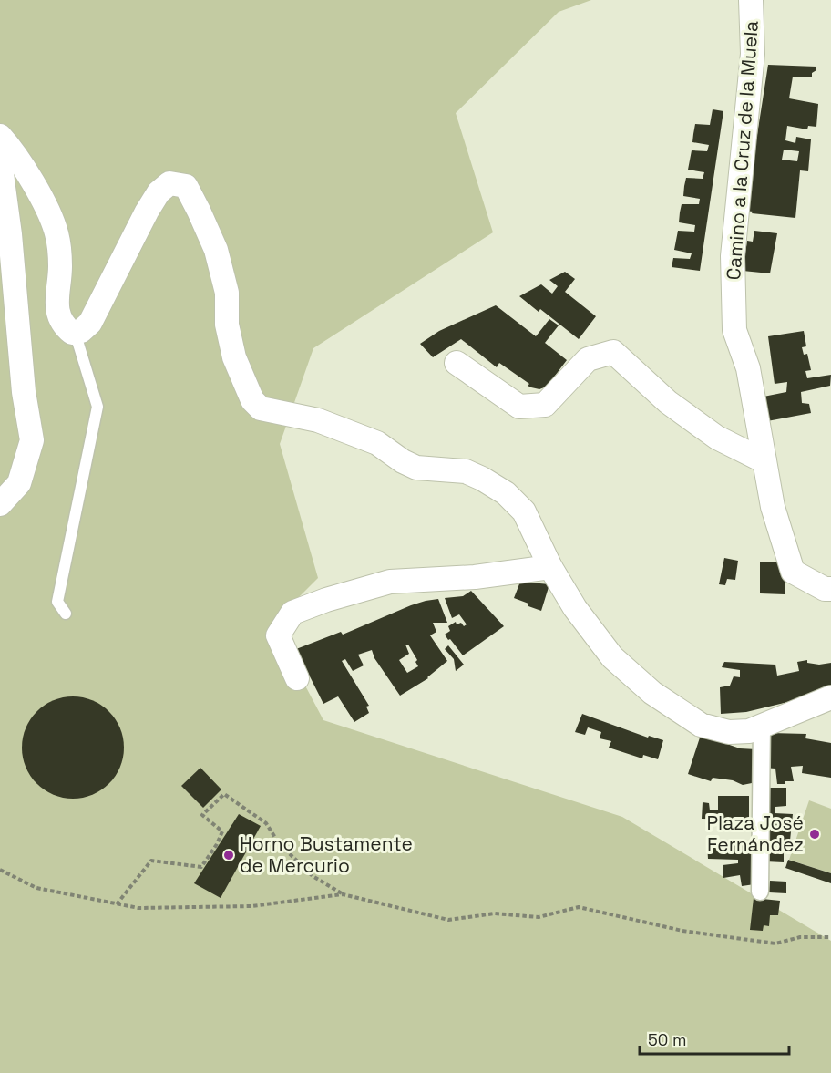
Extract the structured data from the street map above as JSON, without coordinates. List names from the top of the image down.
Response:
{
  "streets": {
    "street": ["Camino a la Cruz de la Muela"]
  },
  "places": ["Plaza José Fernández", "Horno Bustamente de Mercurio"],
  "scale_bar": "50 m"
}
